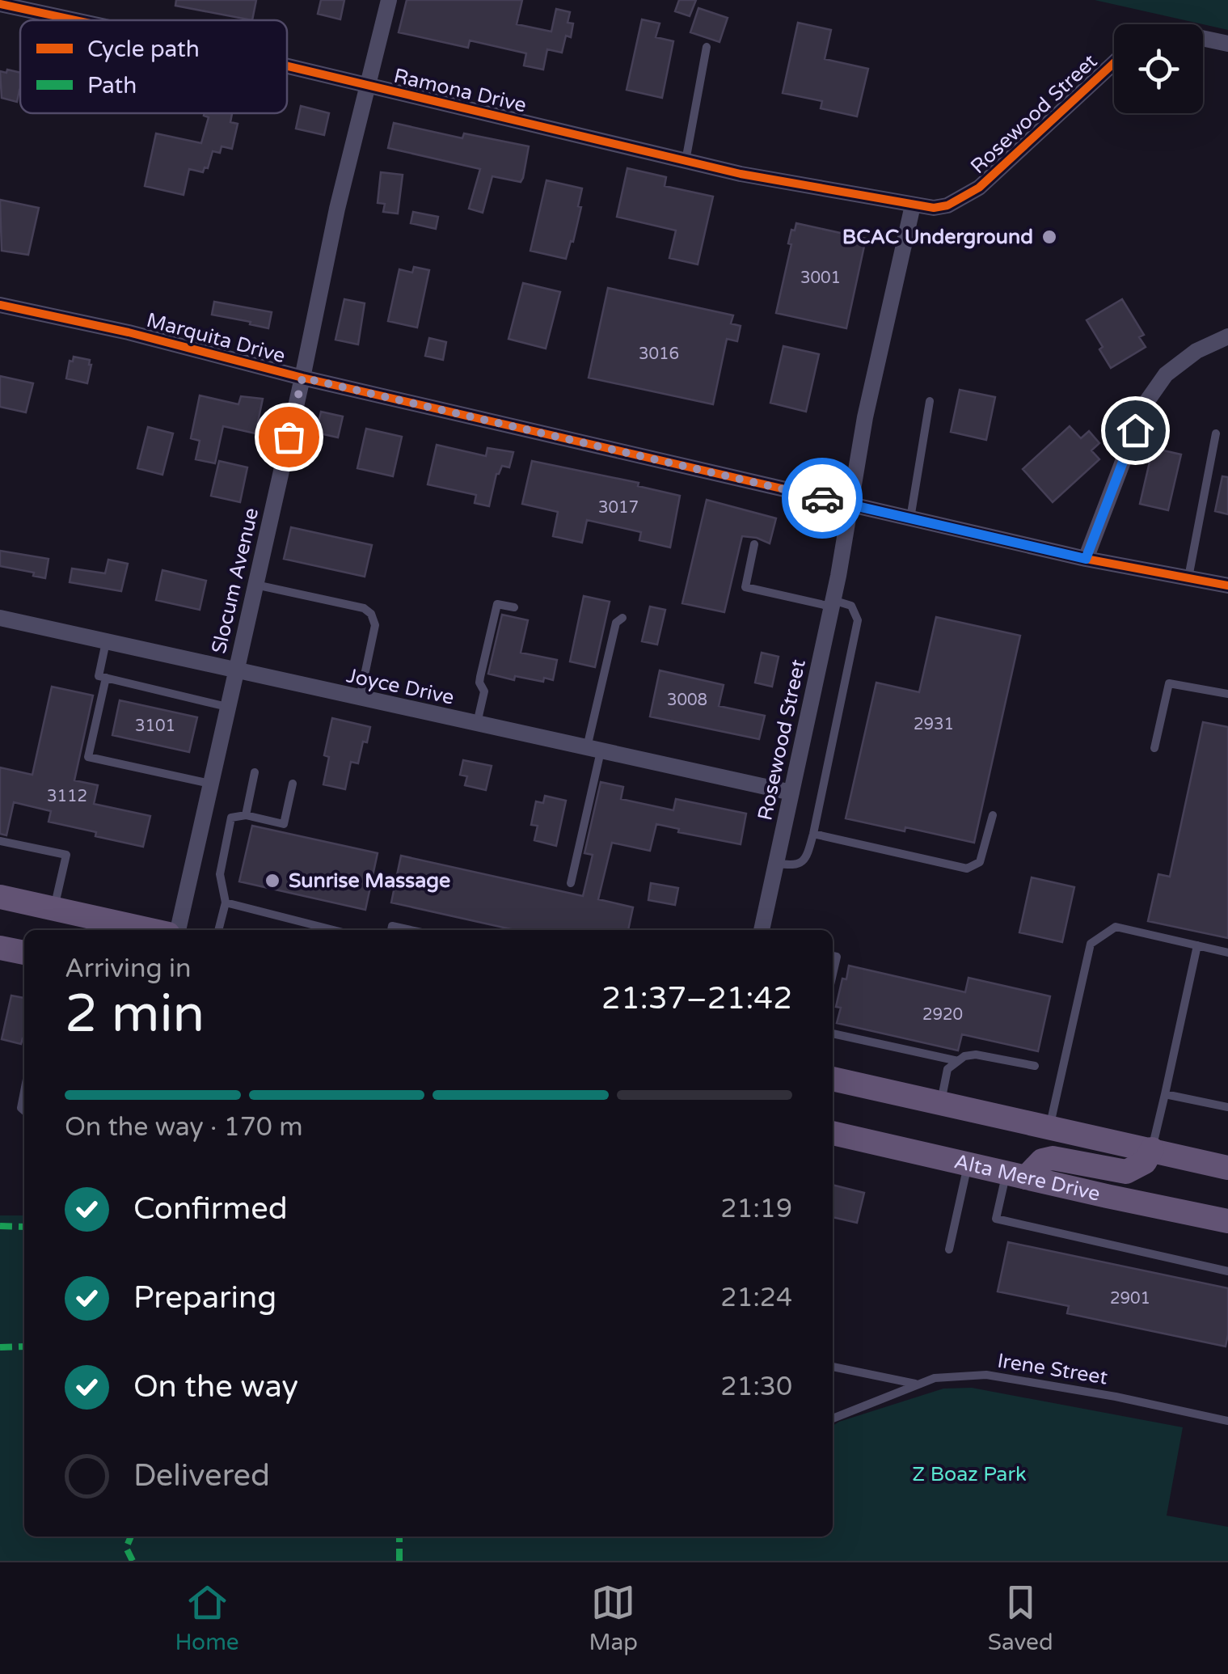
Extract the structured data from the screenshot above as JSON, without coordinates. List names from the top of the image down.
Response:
{
  "streets": {
    "main road": ["Alta Mere Drive"],
    "street": [
      "Ramona Drive",
      "Rosewood Street",
      "Marquita Drive",
      "Slocum Avenue",
      "Joyce Drive"
    ],
    "lane": ["Irene Street"]
  },
  "crossings": [
    ["Ramona Drive", "Rosewood Street"],
    ["Ramona Drive", "Slocum Avenue"],
    ["Rosewood Street", "Marquita Drive"],
    ["Rosewood Street", "Joyce Drive"],
    ["Marquita Drive", "Slocum Avenue"],
    ["Slocum Avenue", "Joyce Drive"]
  ],
  "parks": ["Z Boaz Park"],
  "places": ["BCAC Underground", "Sunrise Massage"],
  "house_numbers": [
    "3001",
    "3016",
    "3017",
    "3008",
    "2931",
    "3101",
    "3112",
    "2920",
    "2901"
  ],
  "legend": ["Cycle path", "Path"],
  "page": {
    "heading": ["2 min", "Arriving in", "21:37–21:42"],
    "bar": "On the way · 170 m",
    "list": [
      ["Confirmed", "21:19"],
      ["Preparing", "21:24"],
      ["On the way", "21:30"],
      "Delivered"
    ],
    "tabs": ["Home", "Map", "Saved"]
  }
}
